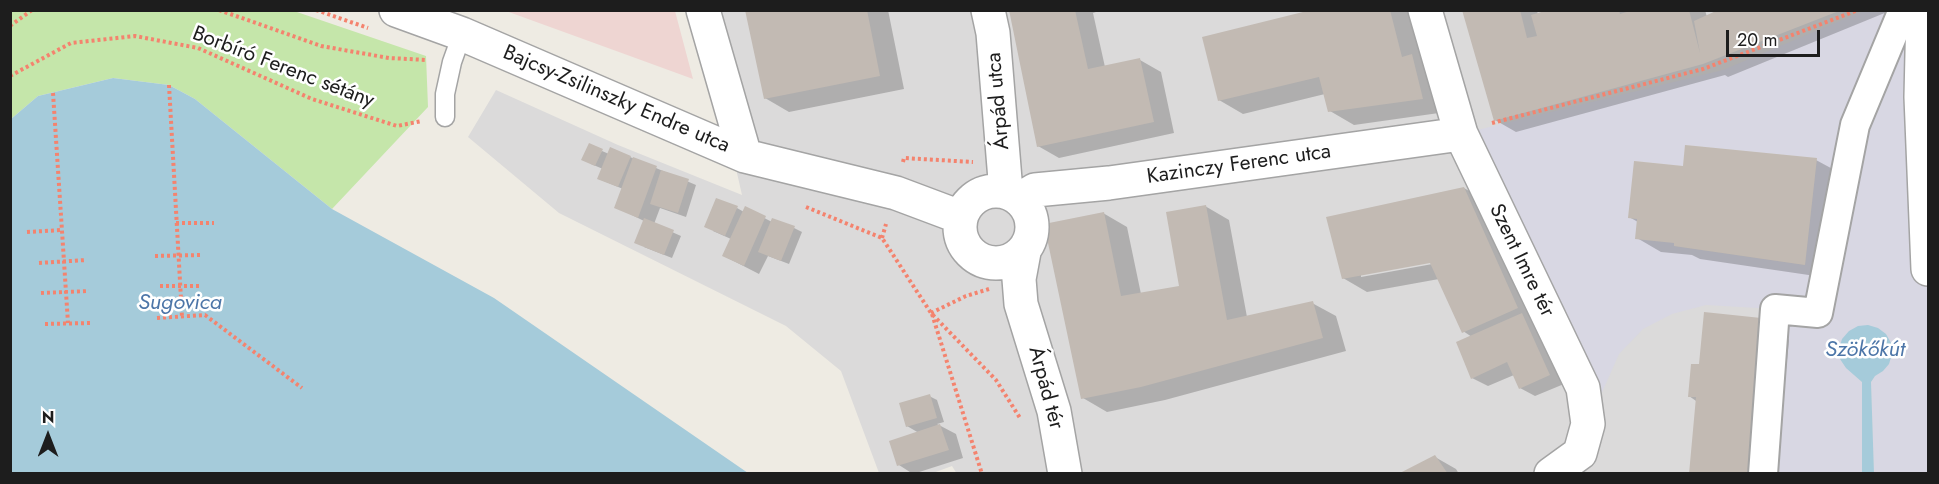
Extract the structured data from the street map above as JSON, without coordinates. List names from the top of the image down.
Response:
{
  "streets": {
    "street": [
      "Bajcsy-Zsilinszky Endre utca",
      "Árpád utca",
      "Kazinczy Ferenc utca",
      "Szent Imre tér",
      "Árpád tér"
    ],
    "path": ["Borbíró Ferenc sétány"]
  },
  "crossings": [
    ["Bajcsy-Zsilinszky Endre utca", "Árpád utca"],
    ["Bajcsy-Zsilinszky Endre utca", "Kazinczy Ferenc utca"],
    ["Bajcsy-Zsilinszky Endre utca", "Árpád tér"],
    ["Árpád utca", "Kazinczy Ferenc utca"],
    ["Árpád utca", "Árpád tér"],
    ["Kazinczy Ferenc utca", "Szent Imre tér"],
    ["Kazinczy Ferenc utca", "Árpád tér"]
  ],
  "water": ["Sugovica", "Szökőkút"],
  "scale_bar": "20 m",
  "north": "top"
}
